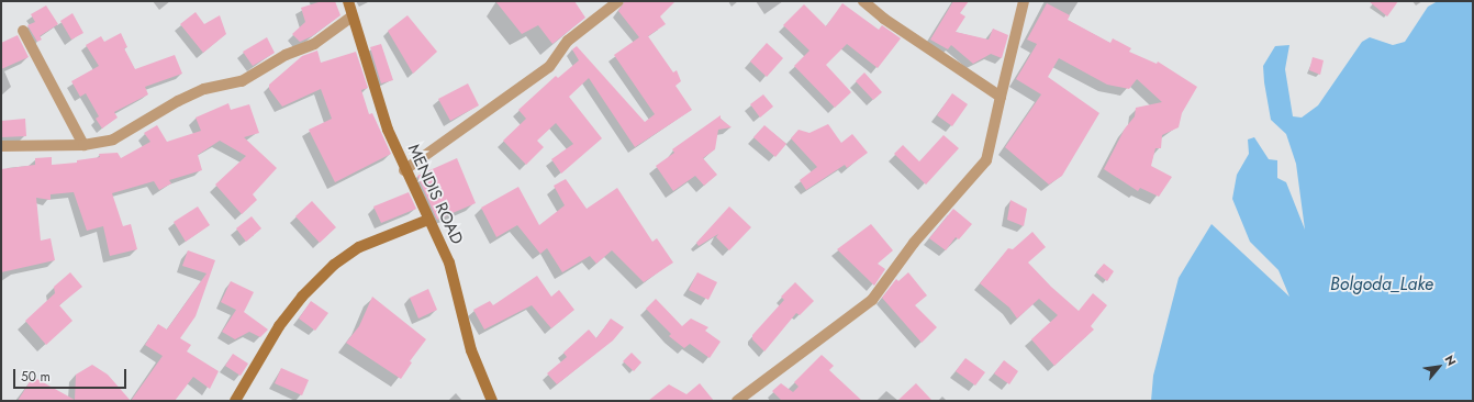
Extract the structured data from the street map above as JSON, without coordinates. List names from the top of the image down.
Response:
{
  "streets": {
    "street": ["MENDIS ROAD"]
  },
  "water": ["Bolgoda_Lake"],
  "scale_bar": "50 m",
  "north": "top right"
}
